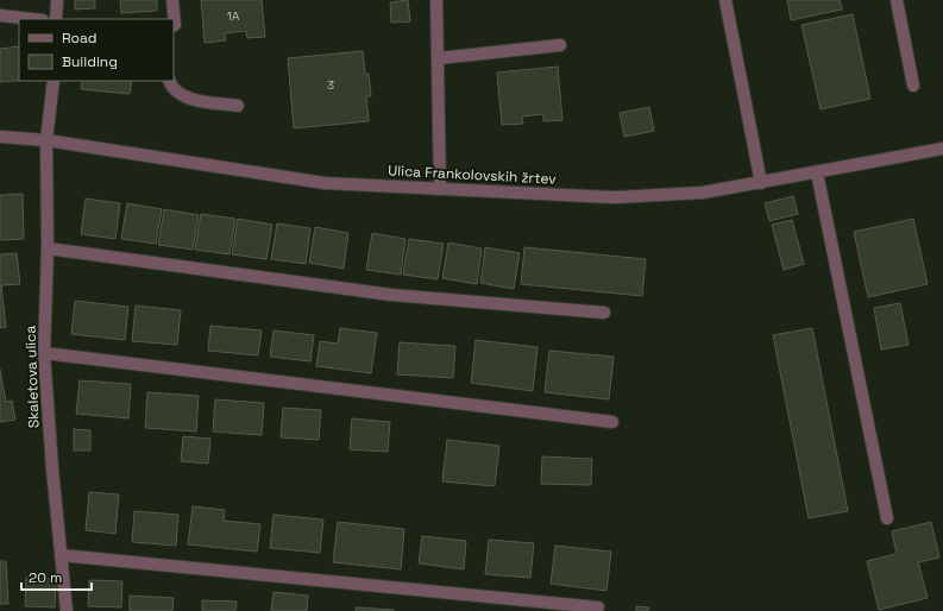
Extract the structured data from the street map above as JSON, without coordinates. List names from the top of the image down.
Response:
{
  "streets": {
    "street": ["Ulica Frankolovskih žrtev", "Skaletova ulica"]
  },
  "crossings": [
    ["Ulica Frankolovskih žrtev", "Skaletova ulica"]
  ],
  "house_numbers": ["1A", "3"],
  "legend": ["Road", "Building"],
  "scale_bar": "20 m"
}
